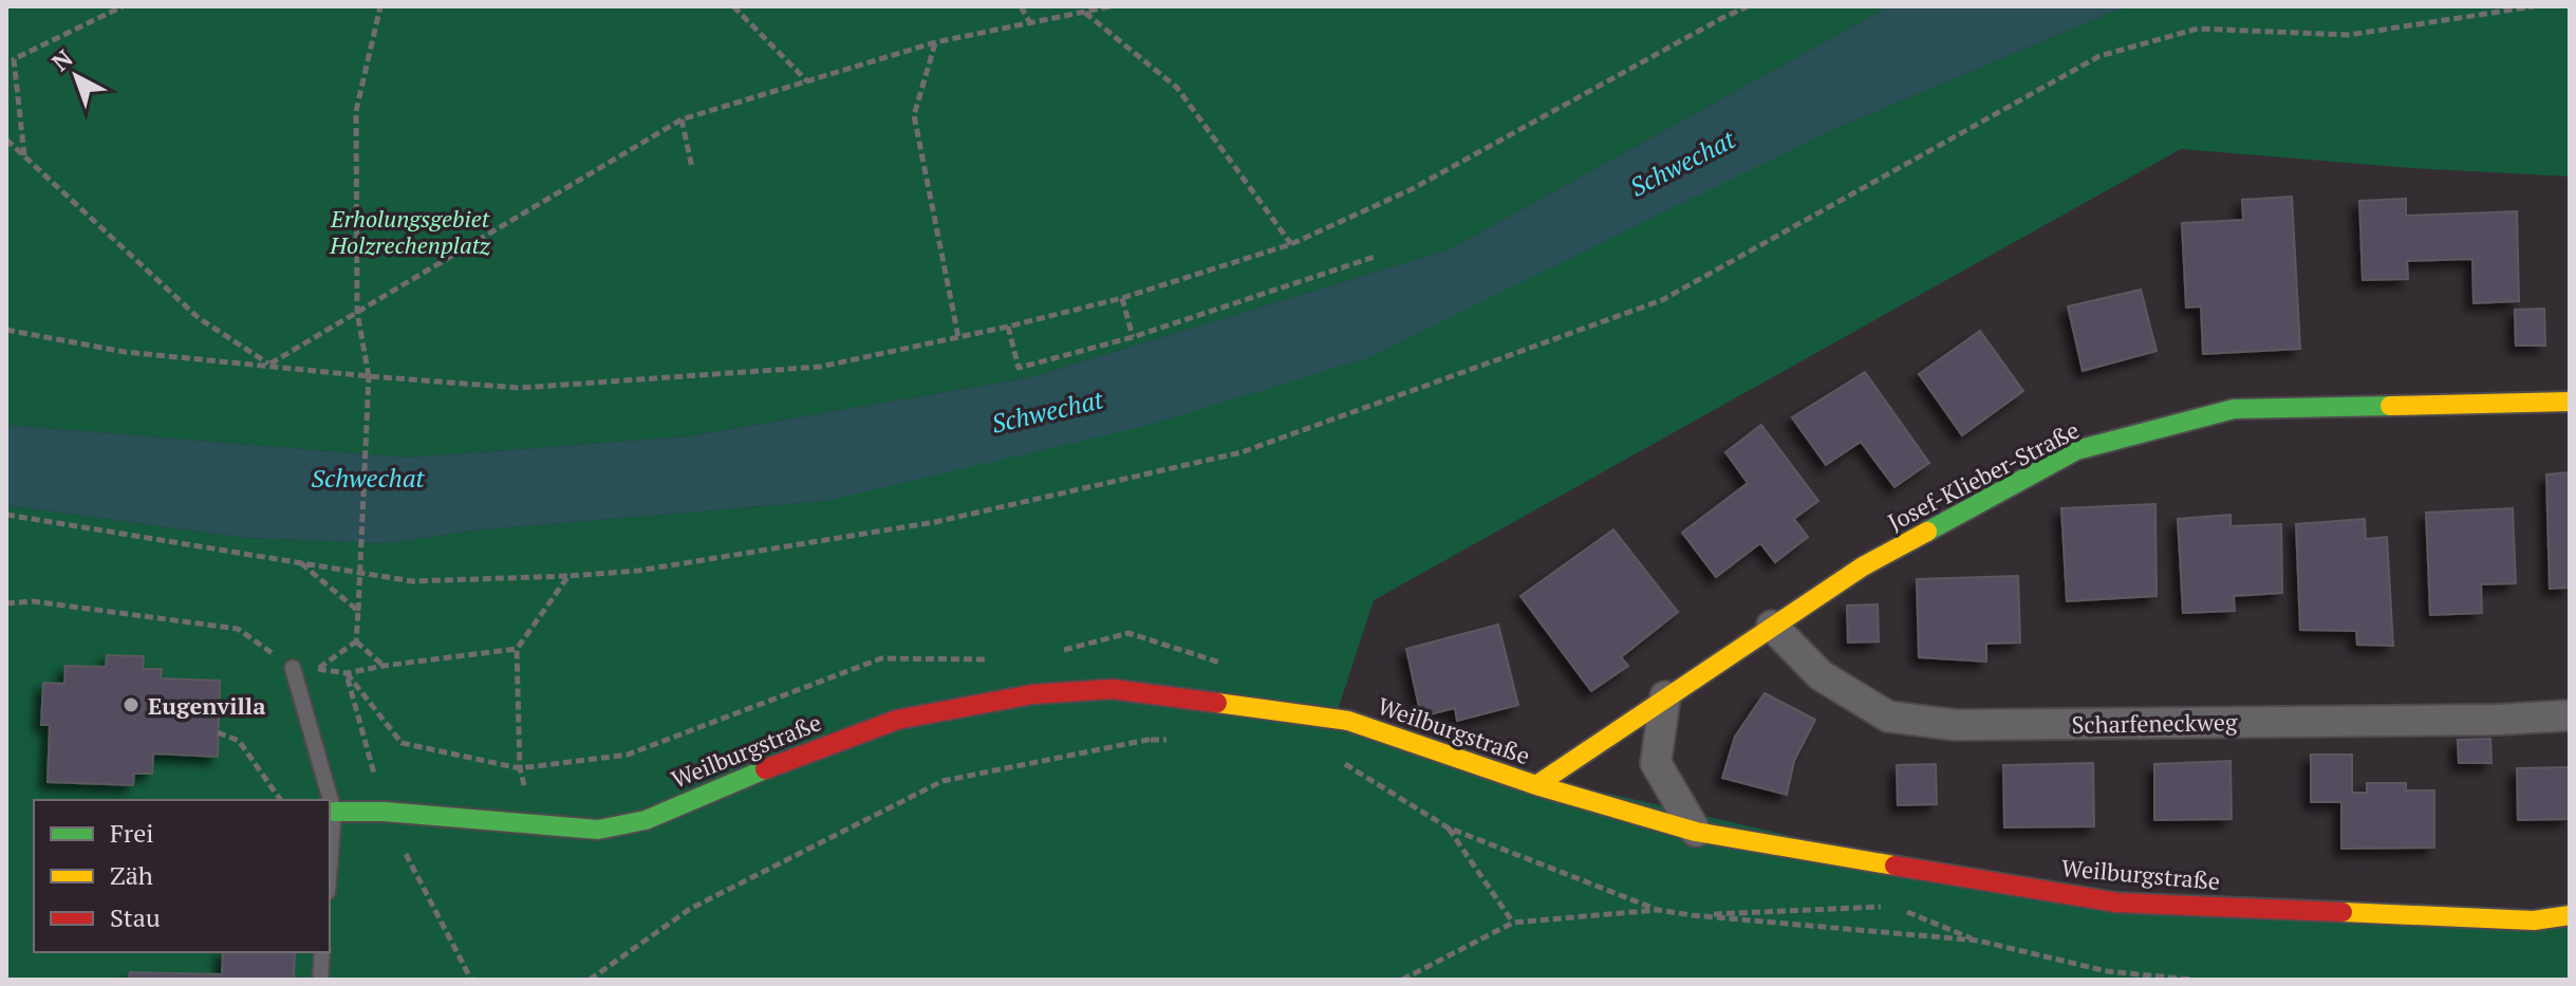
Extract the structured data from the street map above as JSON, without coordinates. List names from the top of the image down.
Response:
{
  "streets": {
    "street": ["Josef-Klieber-Straße", "Scharfeneckweg", "Weilburgstraße"]
  },
  "crossings": [
    ["Josef-Klieber-Straße", "Scharfeneckweg"],
    ["Josef-Klieber-Straße", "Weilburgstraße"]
  ],
  "water": ["Schwechat"],
  "parks": ["Erholungsgebiet Holzrechenplatz"],
  "places": ["Eugenvilla"],
  "legend": ["Frei", "Zäh", "Stau"],
  "north": "top left"
}
